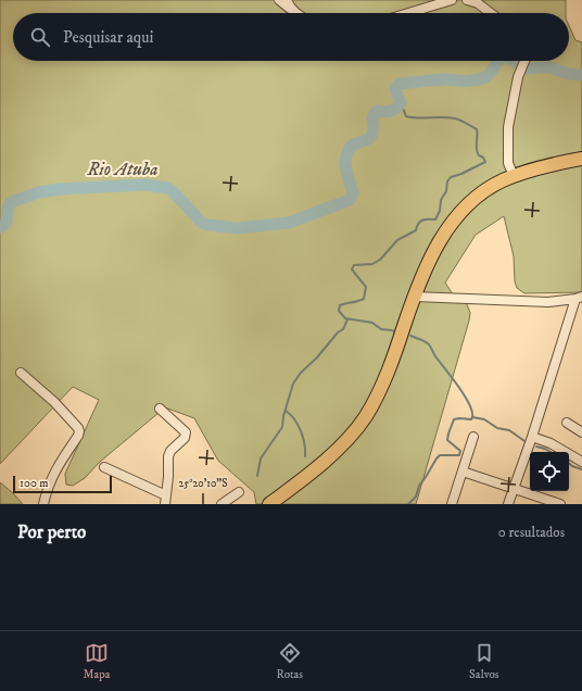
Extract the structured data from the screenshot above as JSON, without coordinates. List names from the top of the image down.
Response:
{
  "water": ["Rio Atuba"],
  "scale_bar": "100 m",
  "page": {
    "search": "Pesquisar aqui",
    "scale": "100 m",
    "heading": ["Por perto", "0 resultados"],
    "nav": ["Mapa", "Rotas", "Salvos"]
  },
  "coordinates": ["25°20'10\"S"]
}
